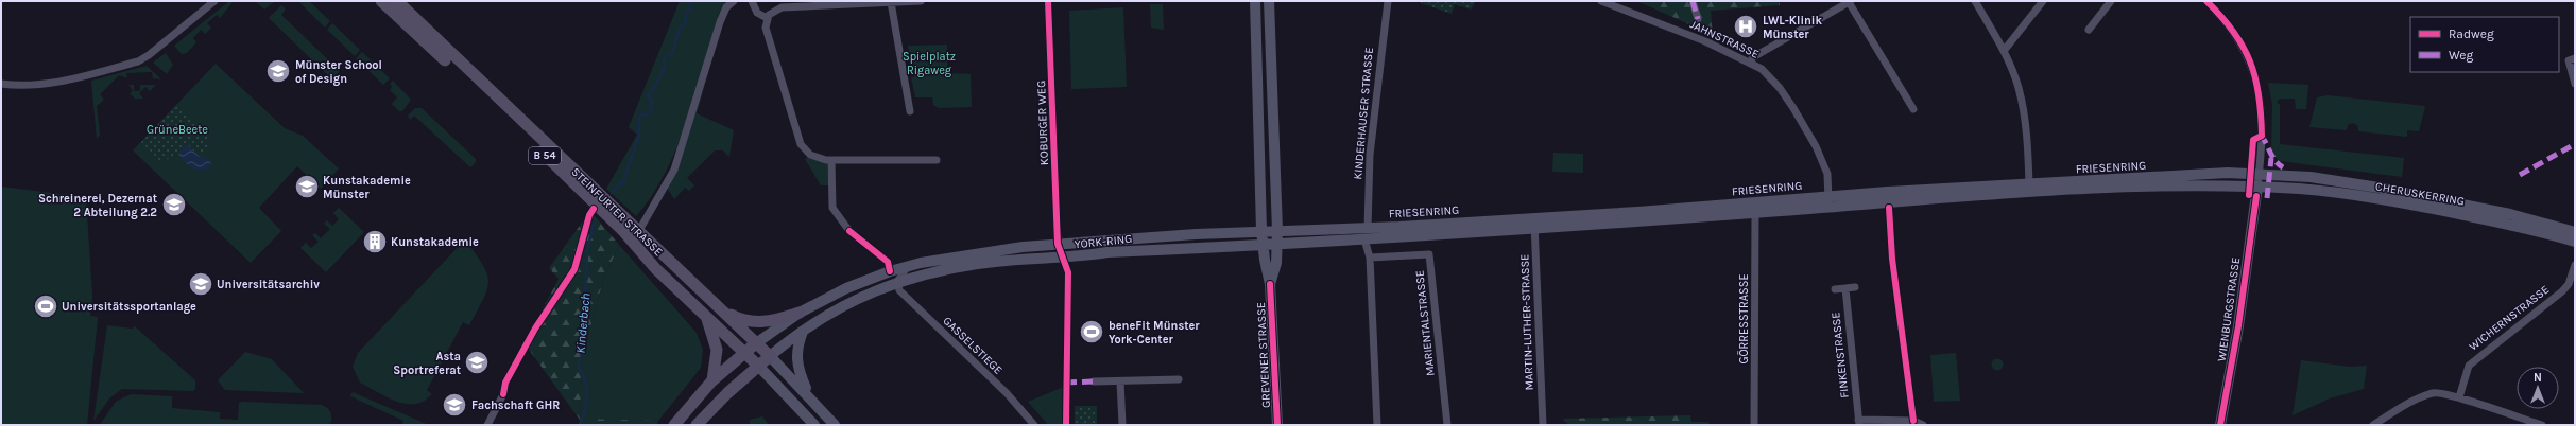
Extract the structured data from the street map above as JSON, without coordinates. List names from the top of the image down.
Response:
{
  "streets": {
    "main road": [
      "B 54",
      "FRIESENRING",
      "CHERUSKERRING",
      "STEINFURTER STRASSE",
      "YORK-RING",
      "WIENBURGSTRASSE",
      "GREVENER STRASSE"
    ],
    "street": [
      "JAHNSTRASSE",
      "KINDERHAUSER STRASSE",
      "KOBURGER WEG",
      "WICHERNSTRASSE",
      "GÖRRESSTRASSE",
      "MARTIN-LUTHER-STRASSE",
      "MARIENTALSTRASSE",
      "GASSELSTIEGE",
      "FINKENSTRASSE"
    ]
  },
  "crossings": [
    ["JAHNSTRASSE", "FRIESENRING"],
    ["KINDERHAUSER STRASSE", "FRIESENRING"],
    ["KOBURGER WEG", "YORK-RING"],
    ["B 54", "STEINFURTER STRASSE"],
    ["FRIESENRING", "CHERUSKERRING"],
    ["FRIESENRING", "YORK-RING"],
    ["FRIESENRING", "WIENBURGSTRASSE"],
    ["FRIESENRING", "GÖRRESSTRASSE"],
    ["FRIESENRING", "MARTIN-LUTHER-STRASSE"],
    ["FRIESENRING", "GREVENER STRASSE"],
    ["CHERUSKERRING", "WIENBURGSTRASSE"],
    ["STEINFURTER STRASSE", "YORK-RING"],
    ["YORK-RING", "GASSELSTIEGE"],
    ["YORK-RING", "GREVENER STRASSE"]
  ],
  "water": ["Kinderbach"],
  "parks": ["Spielplatz Rigaweg", "GrüneBeete"],
  "places": {
    "hospital": ["LWL-Klinik Münster"],
    "school or university": [
      "Münster School of Design",
      "Kunstakademie Münster",
      "Schreinerei, Dezernat 2 Abteilung 2.2",
      "Universitätsarchiv",
      "Asta Sportreferat",
      "Fachschaft GHR"
    ],
    "building": ["Kunstakademie"],
    "sports": ["Universitätssportanlage", "beneFit Münster York-Center"]
  },
  "legend": ["Radweg", "Weg"],
  "north": "top"
}
